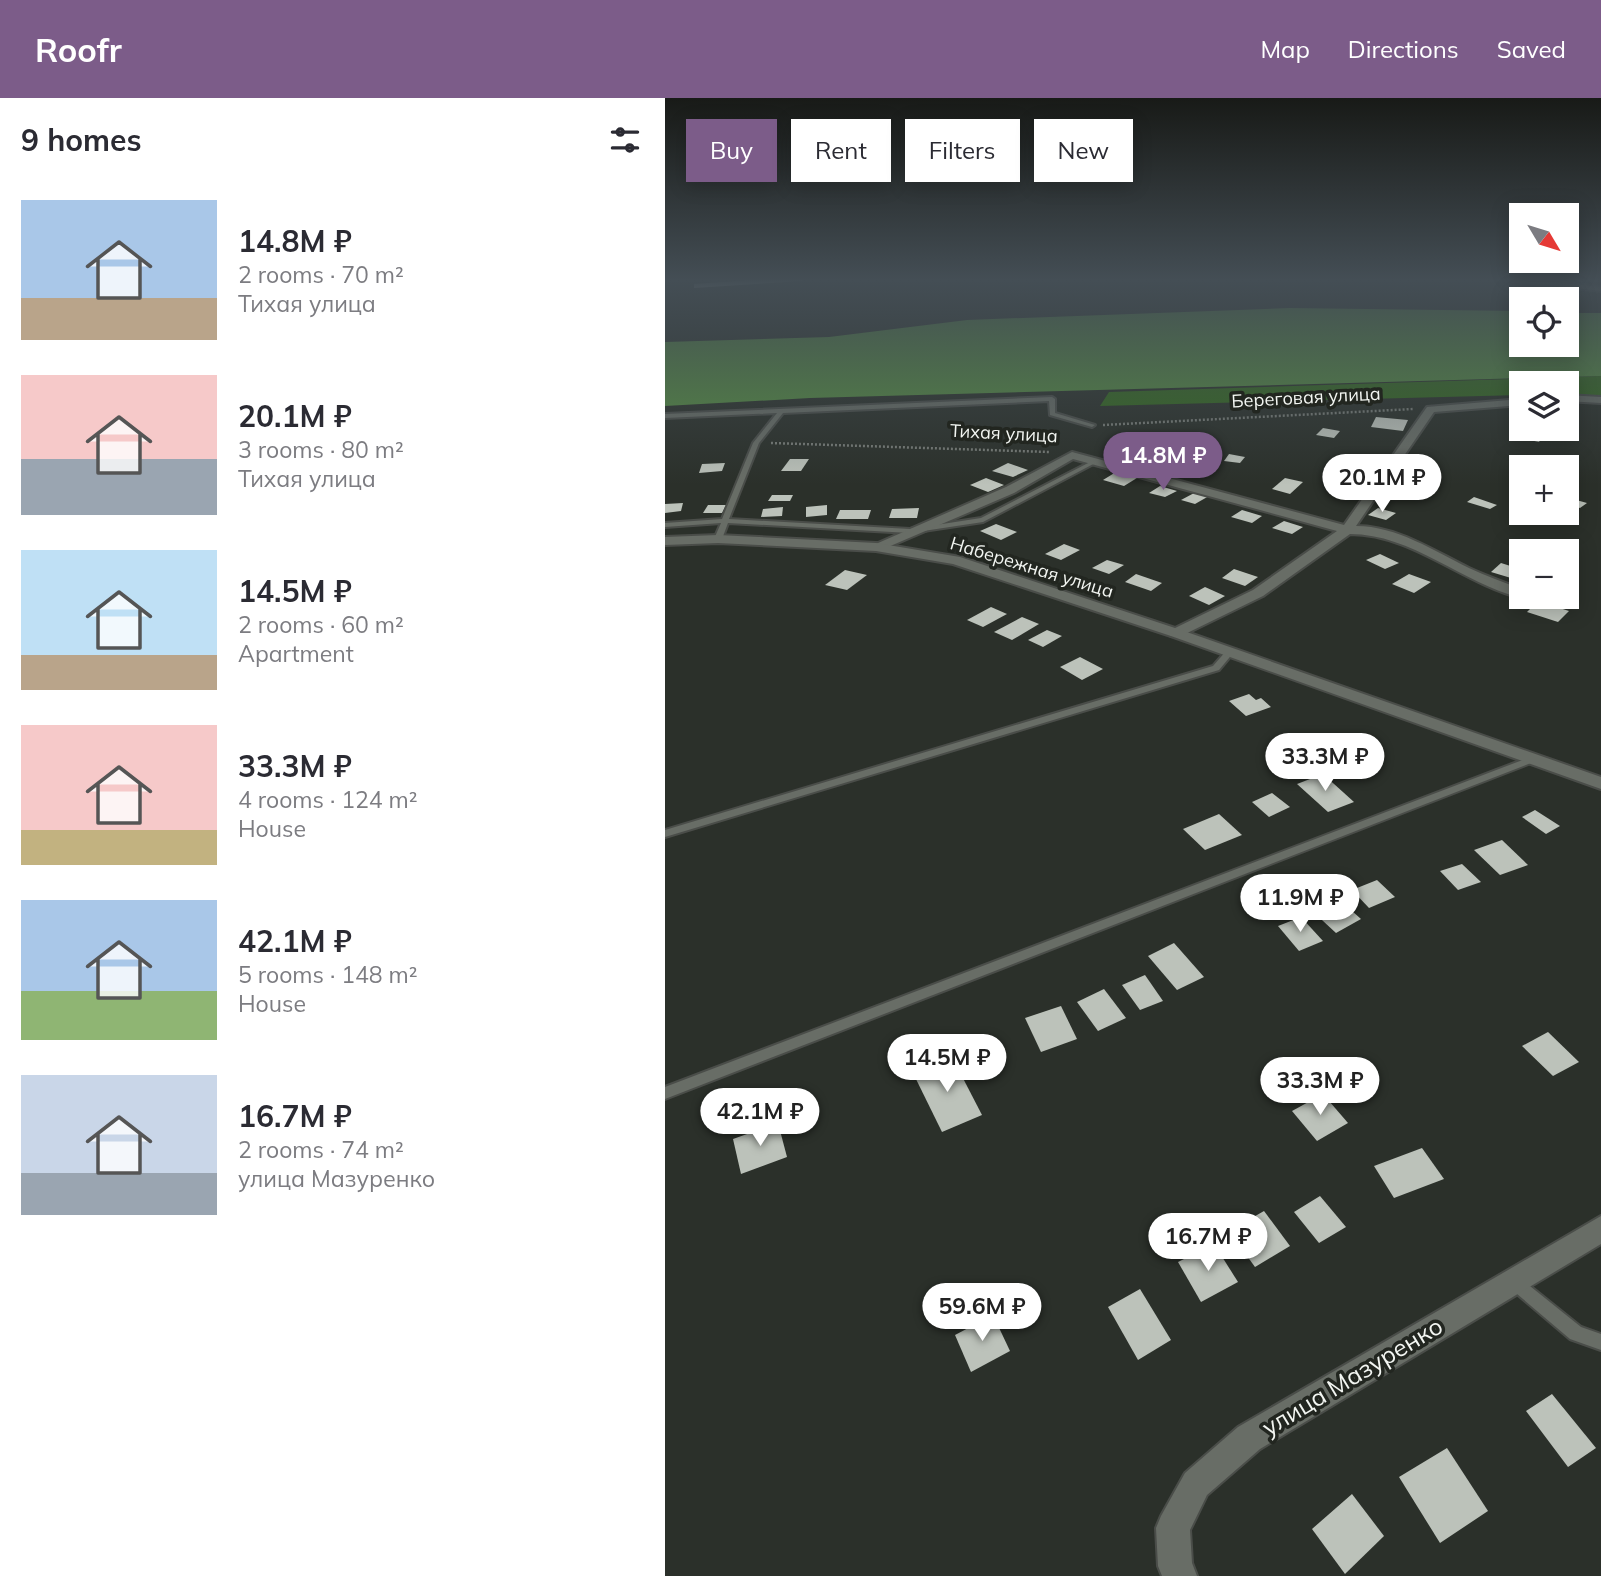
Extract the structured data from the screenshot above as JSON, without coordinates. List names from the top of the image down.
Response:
{
  "streets": {
    "street": ["Тихая улица", "Набережная улица", "улица Мазуренко"],
    "path": ["Береговая улица"]
  },
  "north": "bottom right",
  "page": {
    "header": "Roofr",
    "nav": ["Map", "Directions", "Saved"],
    "heading": "9 homes",
    "chip": [
      "Buy",
      "Rent",
      "Filters",
      "New"
    ],
    "list": [
      {
        "name": "14.8M ₽",
        "note": "2 rooms · 70 m² · Тихая улица"
      },
      {
        "name": "20.1M ₽",
        "note": "3 rooms · 80 m² · Тихая улица"
      },
      {
        "name": "14.5M ₽",
        "note": "2 rooms · 60 m² · Apartment"
      },
      {
        "name": "33.3M ₽",
        "note": "4 rooms · 124 m² · House"
      },
      {
        "name": "42.1M ₽",
        "note": "5 rooms · 148 m² · House"
      },
      {
        "name": "16.7M ₽",
        "note": "2 rooms · 74 m² · улица Мазуренко"
      }
    ],
    "map_buttons": ["+", "−"],
    "price": [
      "14.8M ₽",
      "20.1M ₽",
      "33.3M ₽",
      "11.9M ₽",
      "14.5M ₽",
      "33.3M ₽",
      "42.1M ₽",
      "16.7M ₽",
      "59.6M ₽"
    ]
  }
}
